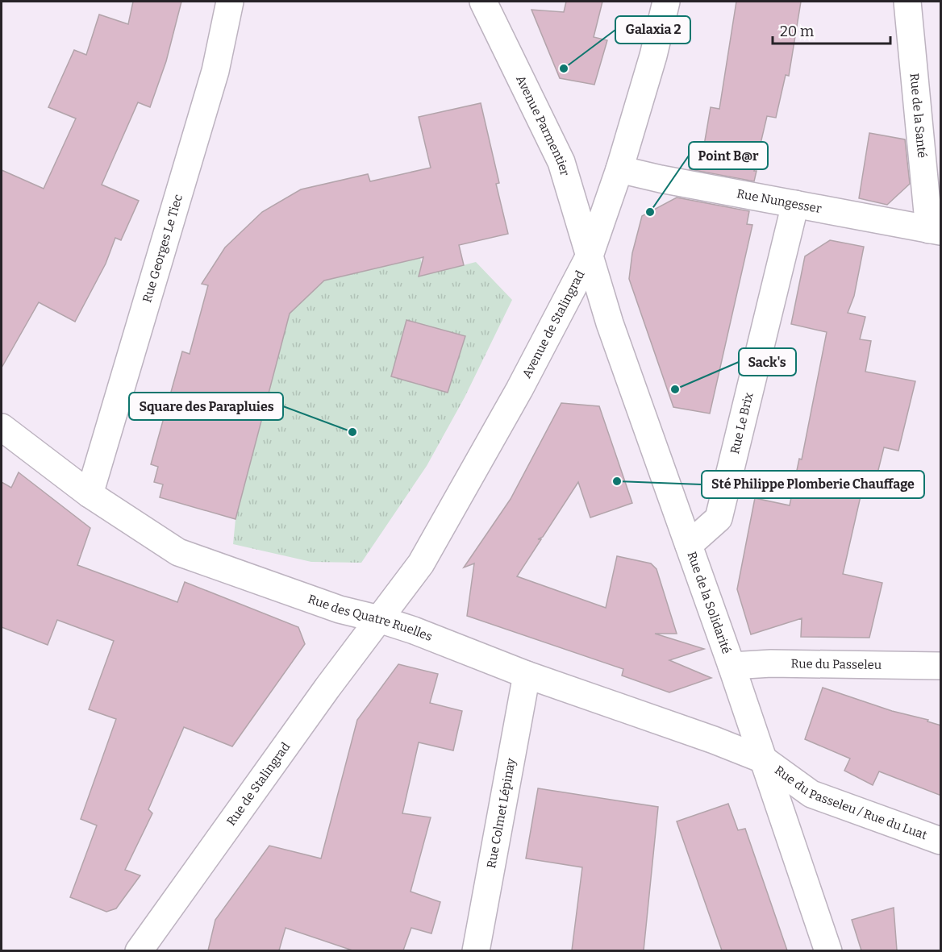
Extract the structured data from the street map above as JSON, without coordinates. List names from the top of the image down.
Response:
{
  "streets": {
    "street": [
      "Rue de la Santé",
      "Avenue Parmentier",
      "Rue Nungesser",
      "Rue Georges Le Tiec",
      "Avenue de Stalingrad",
      "Rue Le Brix",
      "Rue de la Solidarité",
      "Rue des Quatre Ruelles",
      "Rue du Passeleu",
      "Rue de Stalingrad",
      "Rue du Passeleu / Rue du Luat",
      "Rue Colmet Lépinay"
    ]
  },
  "crossings": [
    ["Rue de la Santé", "Rue Nungesser"],
    ["Avenue Parmentier", "Avenue de Stalingrad"],
    ["Avenue Parmentier", "Rue de la Solidarité"],
    ["Rue Nungesser", "Avenue de Stalingrad"],
    ["Rue Nungesser", "Rue Le Brix"],
    ["Rue Georges Le Tiec", "Rue des Quatre Ruelles"],
    ["Avenue de Stalingrad", "Rue de la Solidarité"],
    ["Avenue de Stalingrad", "Rue des Quatre Ruelles"],
    ["Avenue de Stalingrad", "Rue de Stalingrad"],
    ["Rue Le Brix", "Rue de la Solidarité"],
    ["Rue de la Solidarité", "Rue des Quatre Ruelles"],
    ["Rue de la Solidarité", "Rue du Passeleu"],
    ["Rue de la Solidarité", "Rue du Passeleu / Rue du Luat"],
    ["Rue des Quatre Ruelles", "Rue de Stalingrad"],
    ["Rue des Quatre Ruelles", "Rue du Passeleu / Rue du Luat"],
    ["Rue des Quatre Ruelles", "Rue Colmet Lépinay"]
  ],
  "places": [
    "Galaxia 2",
    "Point B@r",
    "Sack's",
    "Square des Parapluies",
    "Sté Philippe Plomberie Chauffage"
  ],
  "scale_bar": "20 m"
}
